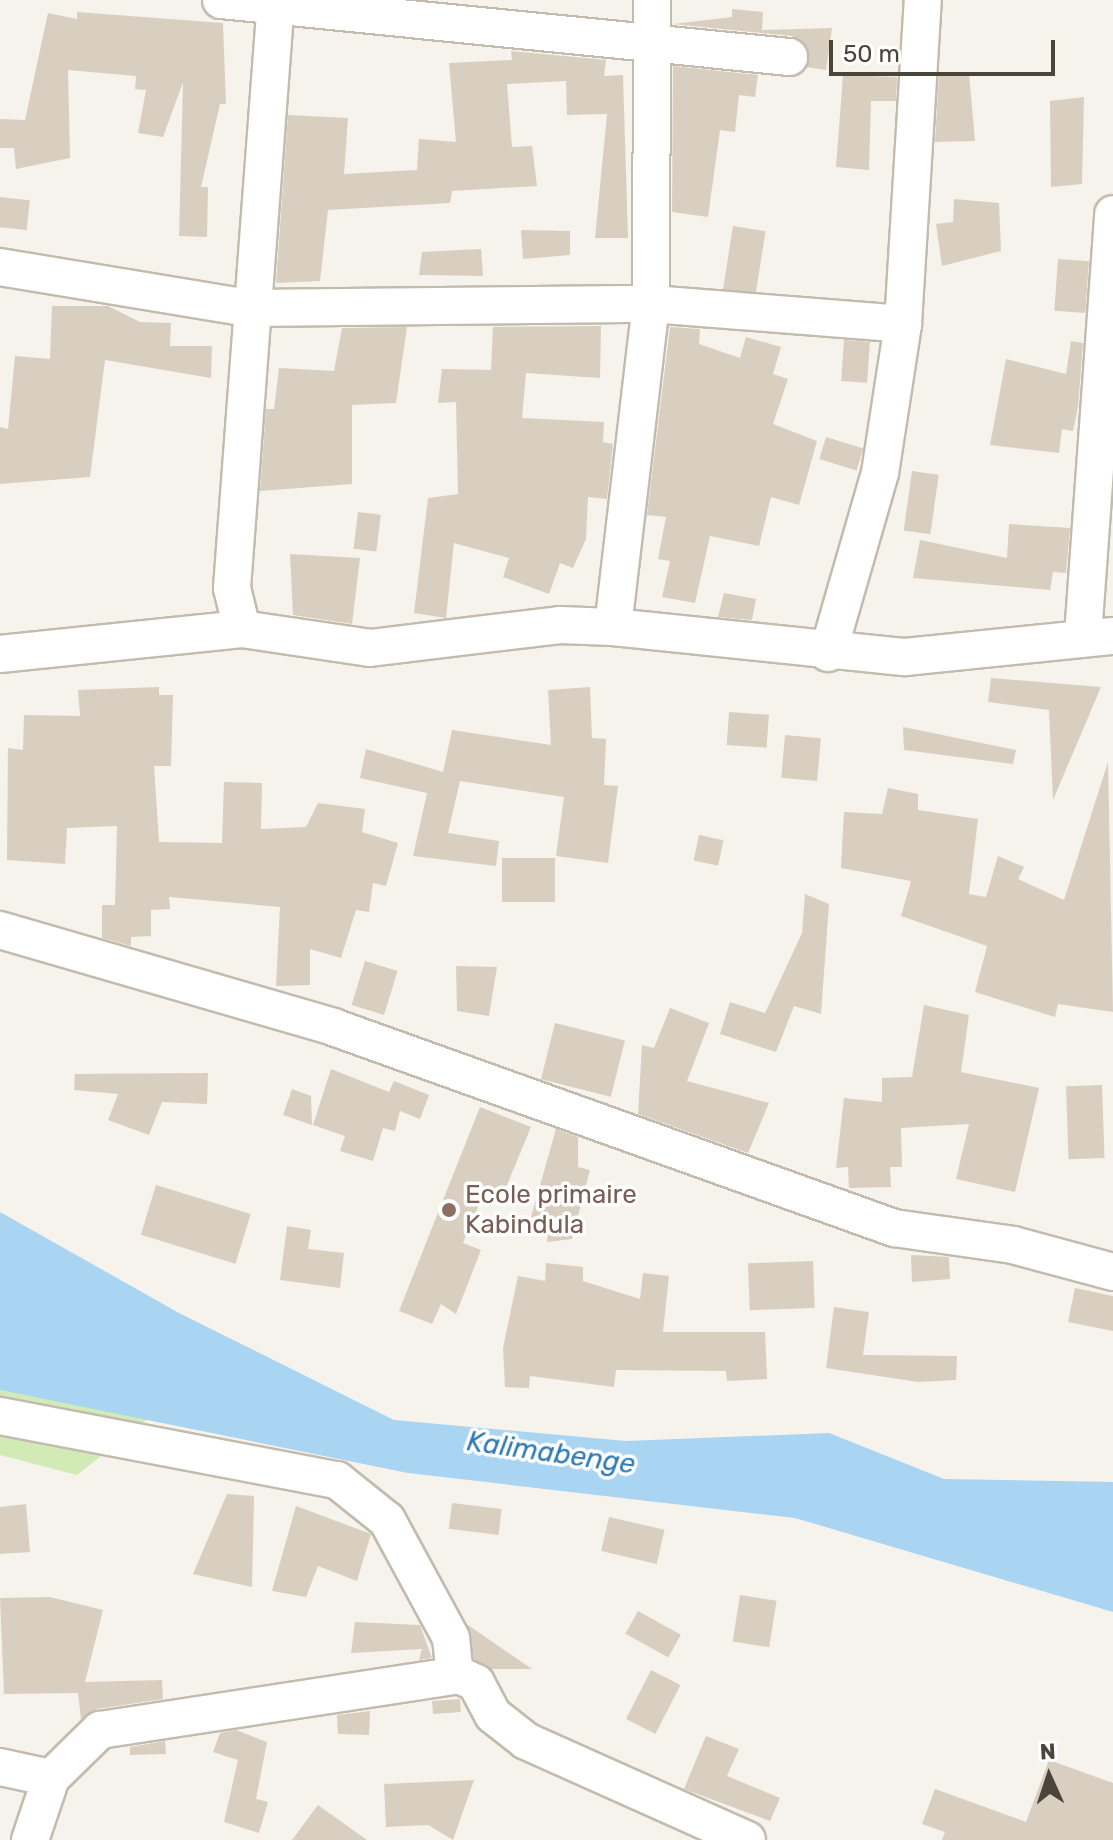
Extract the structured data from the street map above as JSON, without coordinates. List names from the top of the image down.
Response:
{
  "water": ["Kalimabenge"],
  "places": ["Ecole primaire Kabindula"],
  "scale_bar": "50 m",
  "north": "top"
}
